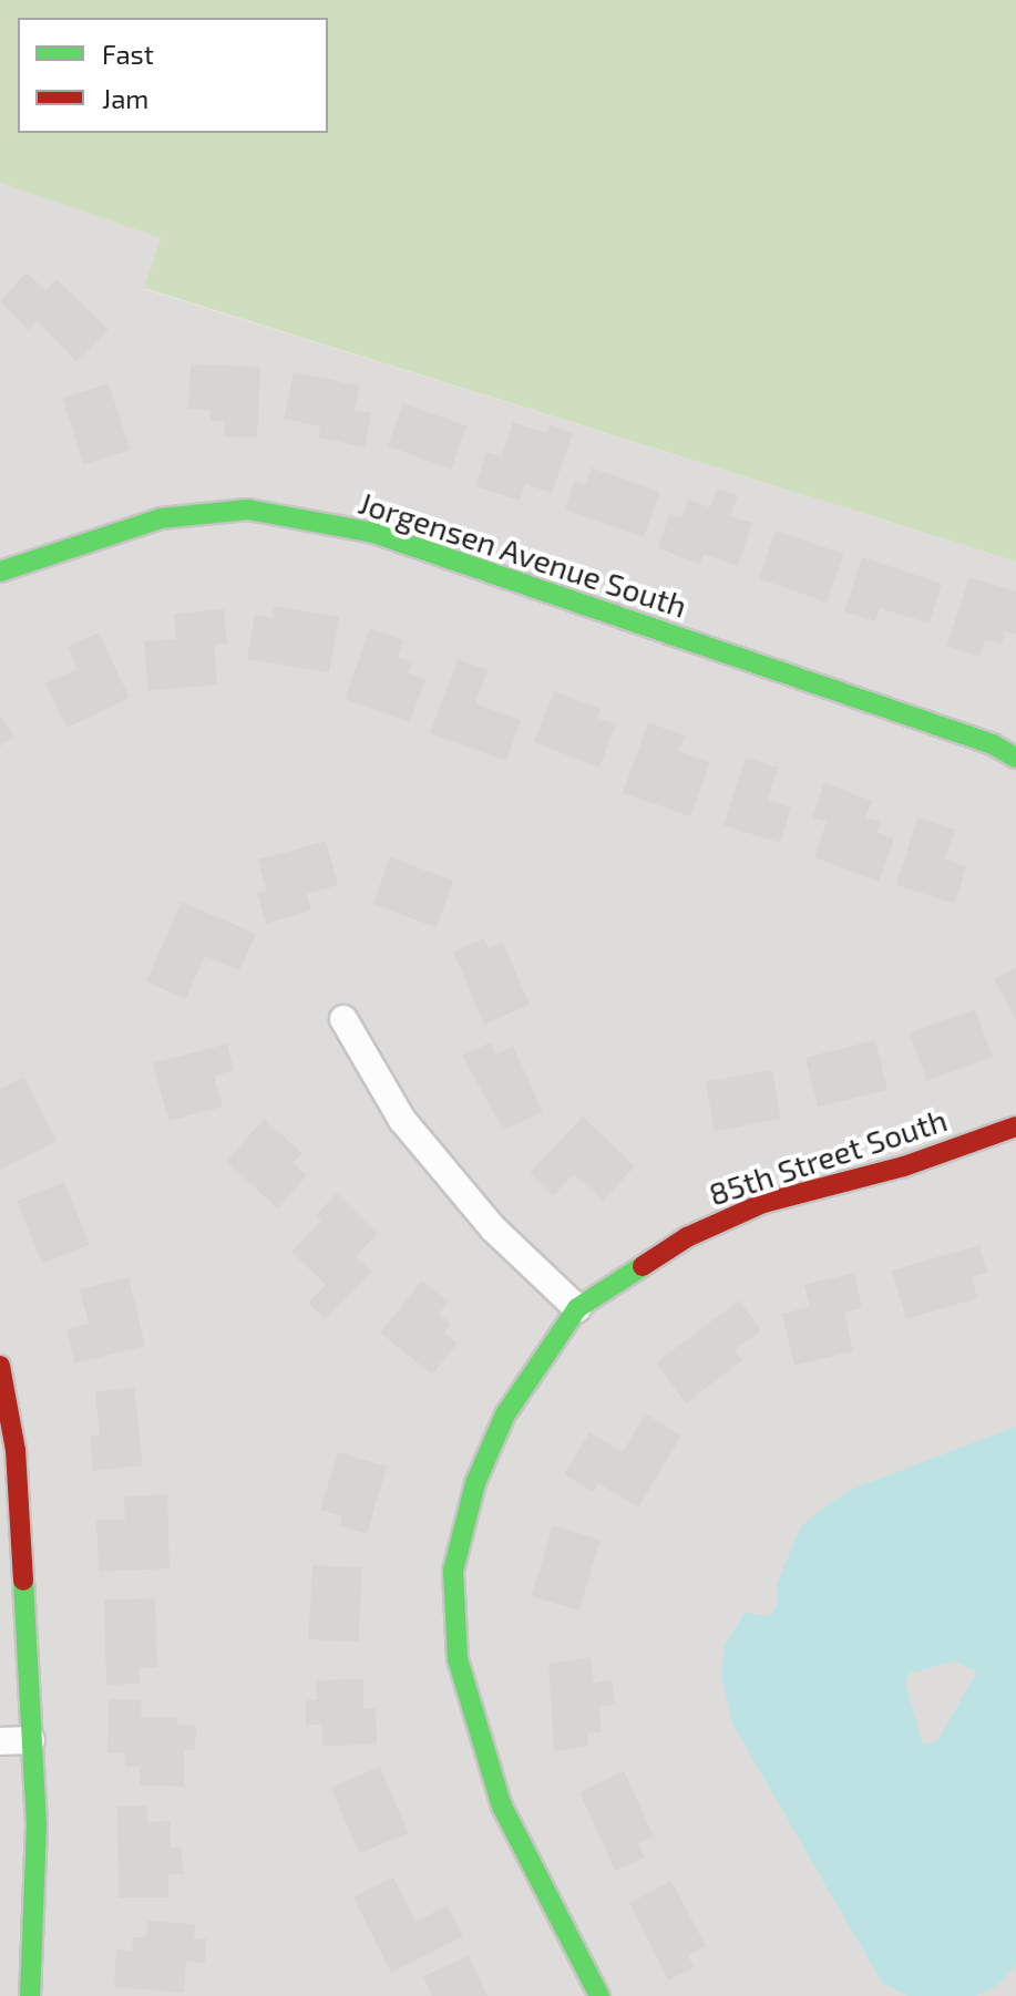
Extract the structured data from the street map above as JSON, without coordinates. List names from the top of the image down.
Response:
{
  "streets": {
    "street": ["Jorgensen Avenue South", "85th Street South"]
  },
  "legend": ["Fast", "Jam"]
}
